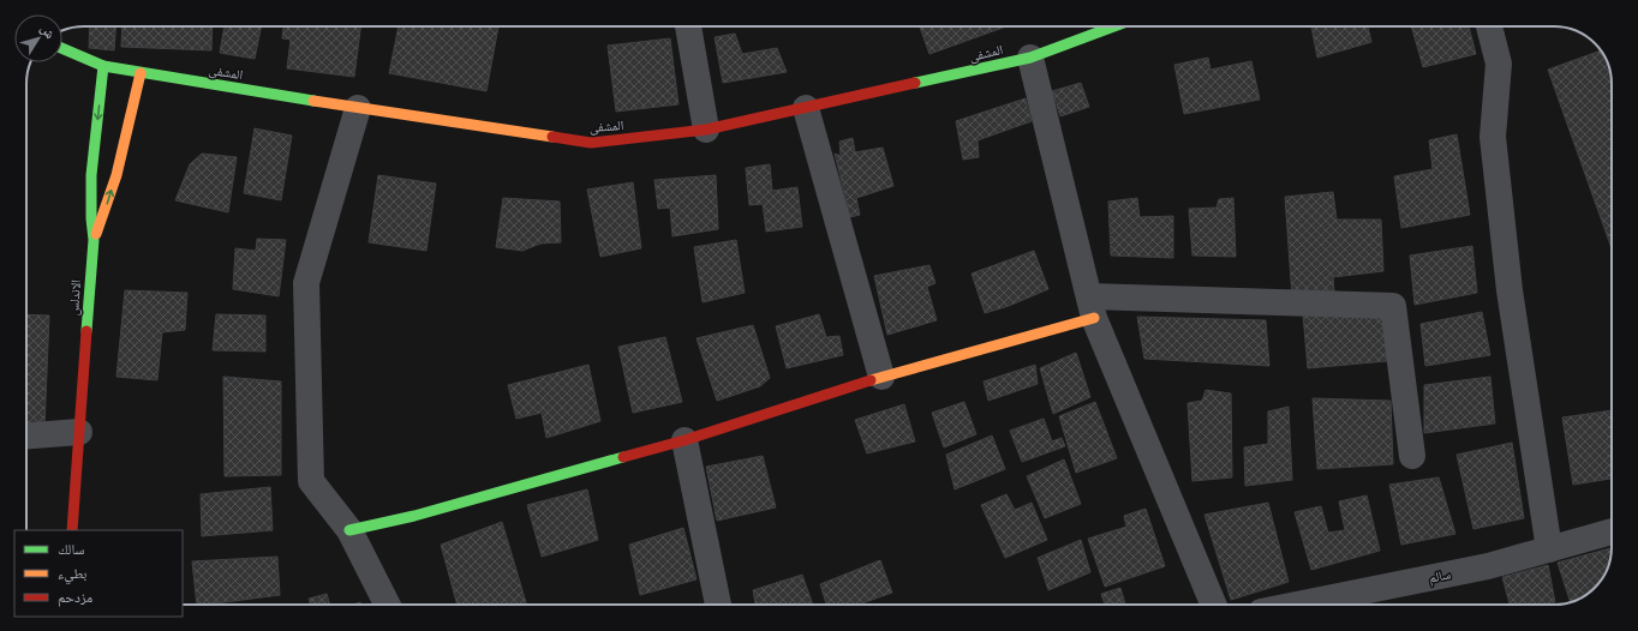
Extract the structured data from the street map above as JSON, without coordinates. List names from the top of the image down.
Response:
{
  "streets": {
    "street": ["المشفى", "الاندلس", "سالم"]
  },
  "crossings": [
    ["المشفى", "الاندلس"]
  ],
  "legend": ["سالك", "بطيء", "مزدحم"],
  "north": "top right"
}
